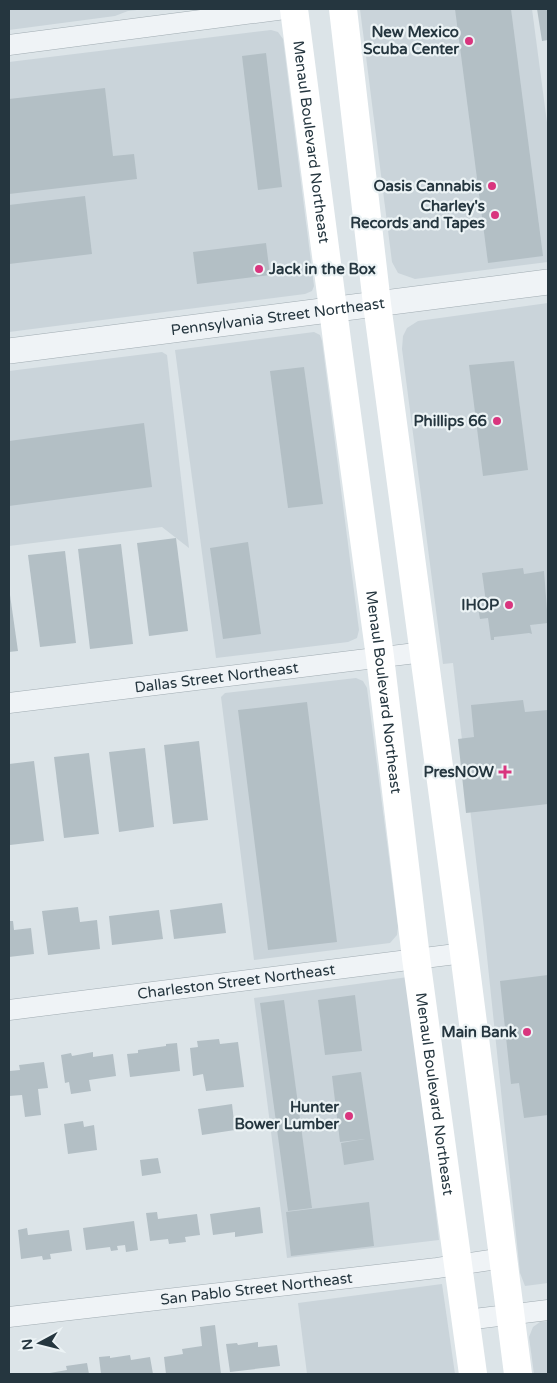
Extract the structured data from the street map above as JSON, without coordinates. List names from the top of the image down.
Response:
{
  "streets": {
    "main road": ["Menaul Boulevard Northeast"],
    "street": [
      "Pennsylvania Street Northeast",
      "Dallas Street Northeast",
      "Charleston Street Northeast",
      "San Pablo Street Northeast"
    ]
  },
  "crossings": [
    ["Menaul Boulevard Northeast", "Pennsylvania Street Northeast"],
    ["Menaul Boulevard Northeast", "Dallas Street Northeast"],
    ["Menaul Boulevard Northeast", "Charleston Street Northeast"],
    ["Menaul Boulevard Northeast", "San Pablo Street Northeast"]
  ],
  "places": {
    "other": [
      "New Mexico Scuba Center",
      "Oasis Cannabis",
      "Charley's Records and Tapes",
      "Jack in the Box",
      "Phillips 66",
      "IHOP",
      "Main Bank",
      "Hunter Bower Lumber"
    ],
    "health": ["PresNOW"]
  },
  "north": "left"
}
